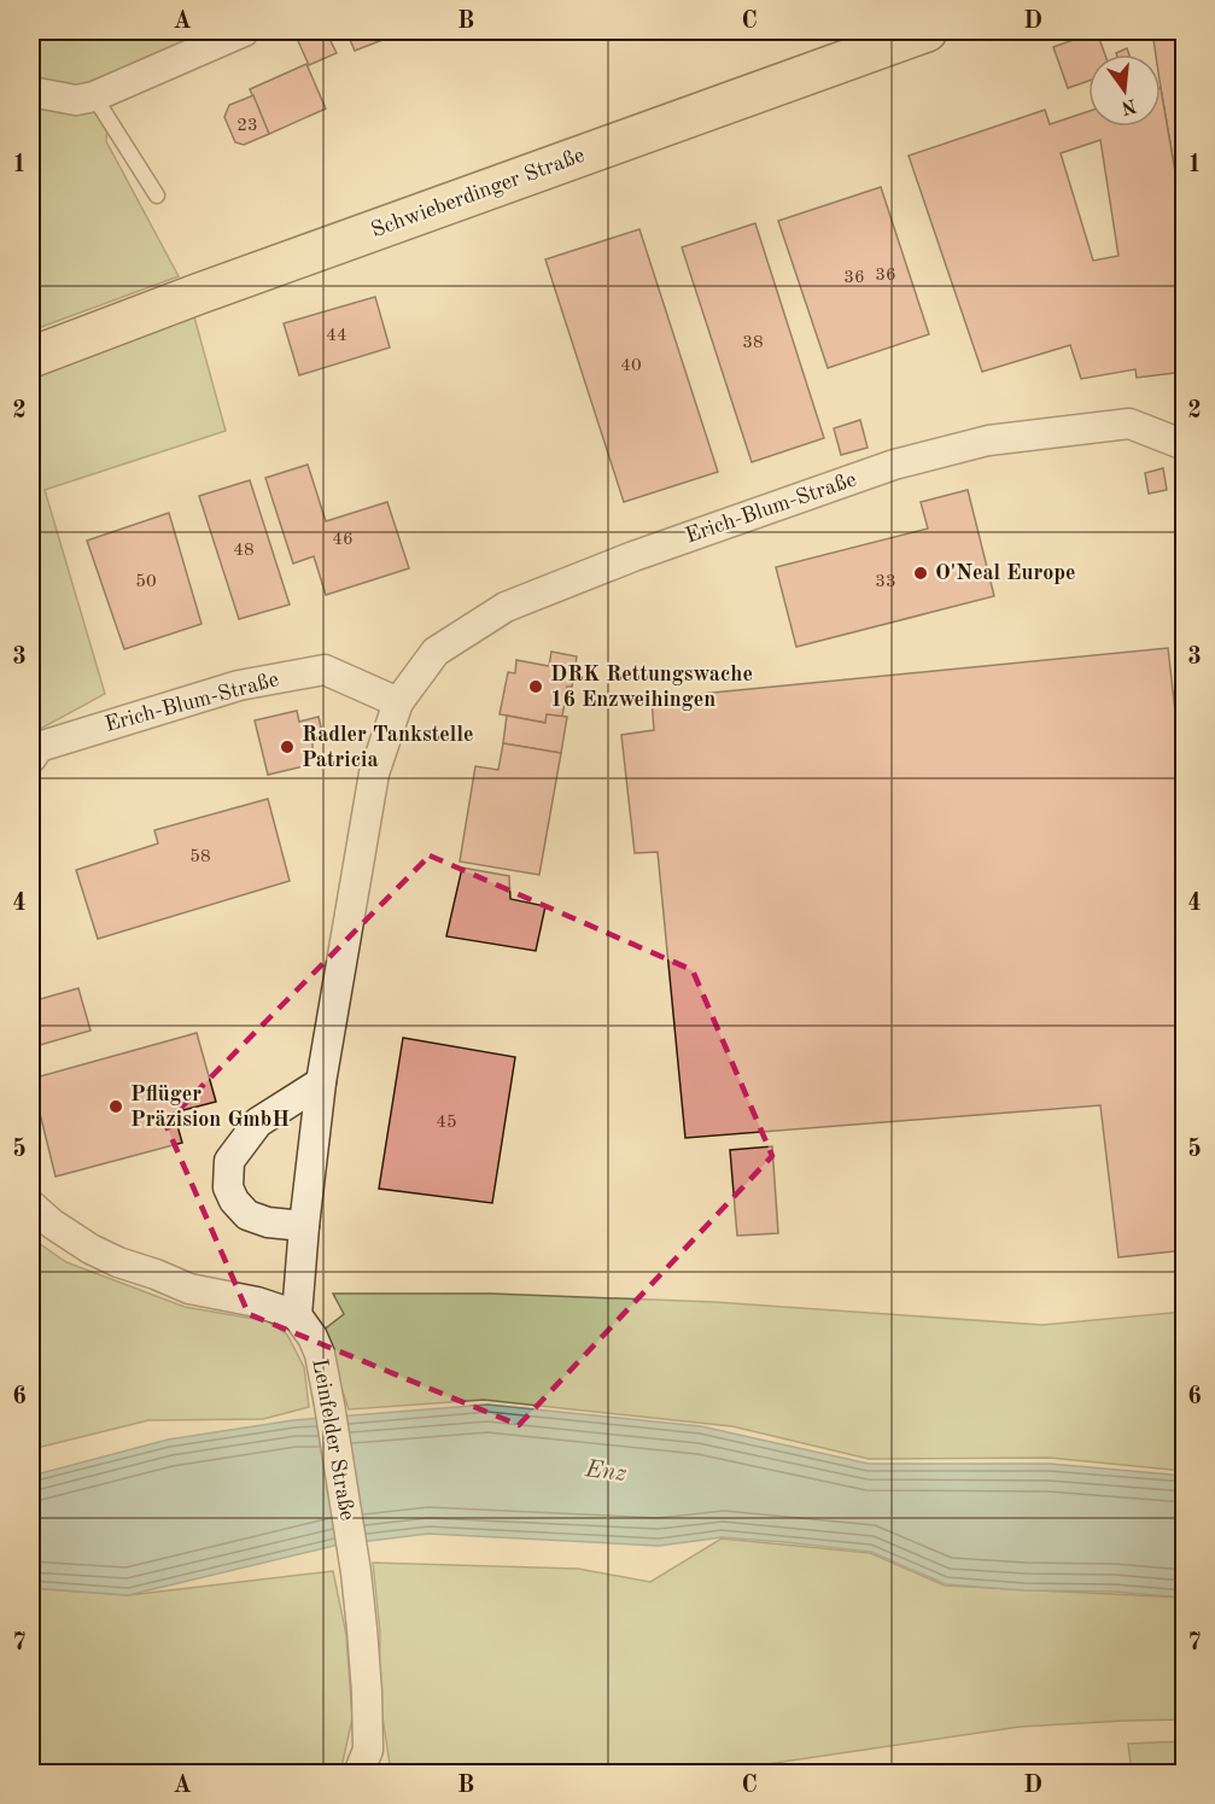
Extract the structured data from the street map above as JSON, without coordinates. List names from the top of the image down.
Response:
{
  "streets": {
    "main road": ["Schwieberdinger Straße"],
    "street": ["Erich-Blum-Straße", "Leinfelder Straße"]
  },
  "crossings": [
    ["Erich-Blum-Straße", "Leinfelder Straße"]
  ],
  "water": ["Enz"],
  "places": [
    "O'Neal Europe",
    "DRK Rettungswache 16 Enzweihingen",
    "Radler Tankstelle Patricia",
    "Pflüger Präzision GmbH"
  ],
  "house_numbers": [
    "23",
    "36",
    "36",
    "44",
    "38",
    "40",
    "46",
    "48",
    "50",
    "33",
    "58",
    "45"
  ],
  "north": "bottom",
  "grid": {
    "columns": [
      "A",
      "B",
      "C",
      "D"
    ],
    "rows": [
      "1",
      "2",
      "3",
      "4",
      "5",
      "6",
      "7"
    ]
  }
}
